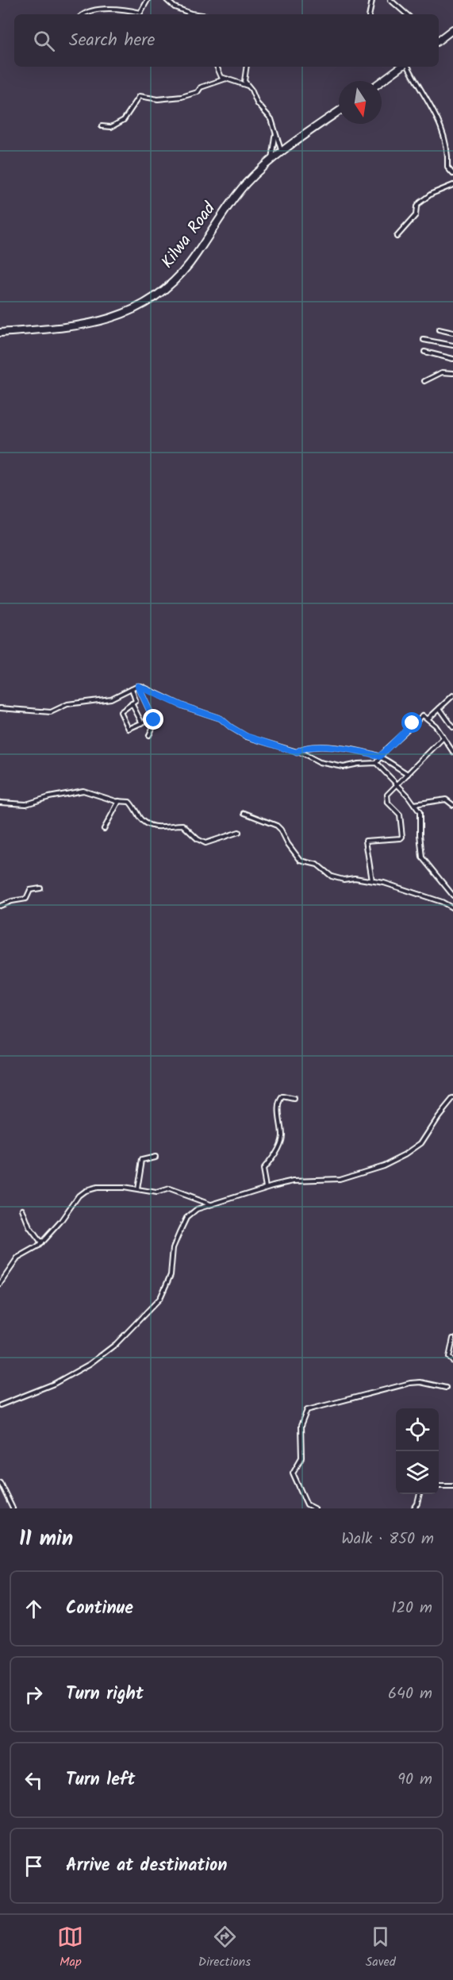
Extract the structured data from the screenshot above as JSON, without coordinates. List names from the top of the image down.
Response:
{
  "streets": {
    "highway": ["Kilwa Road"]
  },
  "north": "bottom",
  "page": {
    "search": "Search here",
    "heading": ["11 min", "Walk · 850 m"],
    "list": [
      ["Continue", "120 m"],
      ["Turn right", "640 m"],
      ["Turn left", "90 m"],
      "Arrive at destination"
    ],
    "nav": ["Map", "Directions", "Saved"]
  }
}
